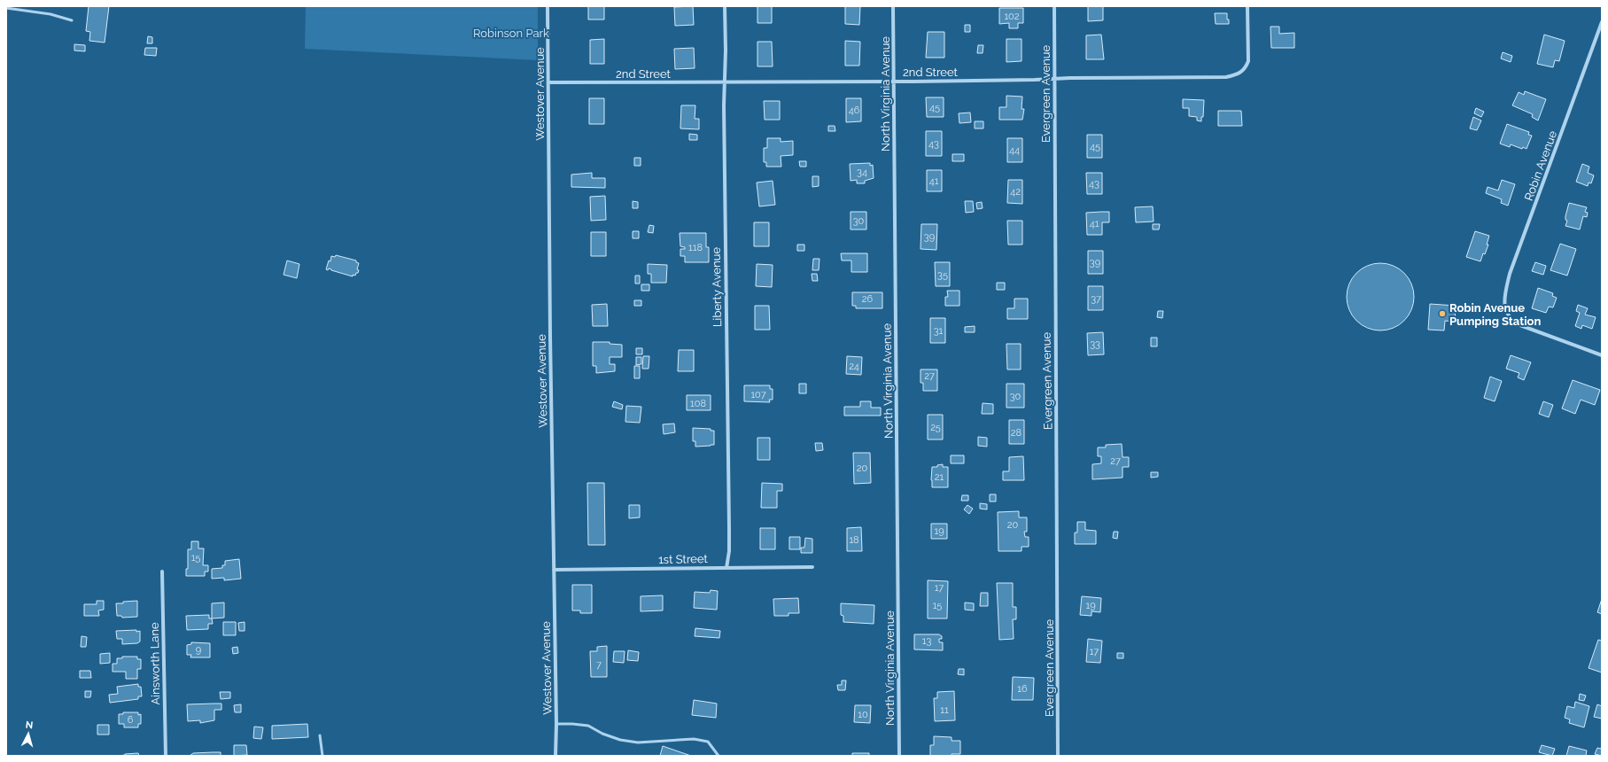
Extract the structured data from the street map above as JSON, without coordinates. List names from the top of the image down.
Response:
{
  "streets": {
    "street": [
      "2nd Street",
      "Westover Avenue",
      "North Virginia Avenue",
      "Evergreen Avenue",
      "Robin Avenue",
      "Liberty Avenue",
      "1st Street",
      "Ainsworth Lane"
    ]
  },
  "crossings": [
    ["2nd Street", "Westover Avenue"],
    ["2nd Street", "North Virginia Avenue"],
    ["2nd Street", "Evergreen Avenue"],
    ["2nd Street", "Liberty Avenue"],
    ["Westover Avenue", "1st Street"],
    ["Liberty Avenue", "1st Street"]
  ],
  "parks": ["Robinson Park"],
  "places": ["Robin Avenue Pumping Station"],
  "house_numbers": [
    "102",
    "45",
    "46",
    "43",
    "45",
    "44",
    "34",
    "41",
    "43",
    "42",
    "30",
    "41",
    "39",
    "118",
    "39",
    "35",
    "26",
    "37",
    "31",
    "33",
    "24",
    "27",
    "107",
    "30",
    "108",
    "25",
    "28",
    "27",
    "20",
    "21",
    "20",
    "19",
    "18",
    "15",
    "17",
    "15",
    "19",
    "13",
    "9",
    "17",
    "7",
    "16",
    "11",
    "10",
    "6"
  ],
  "north": "top"
}
